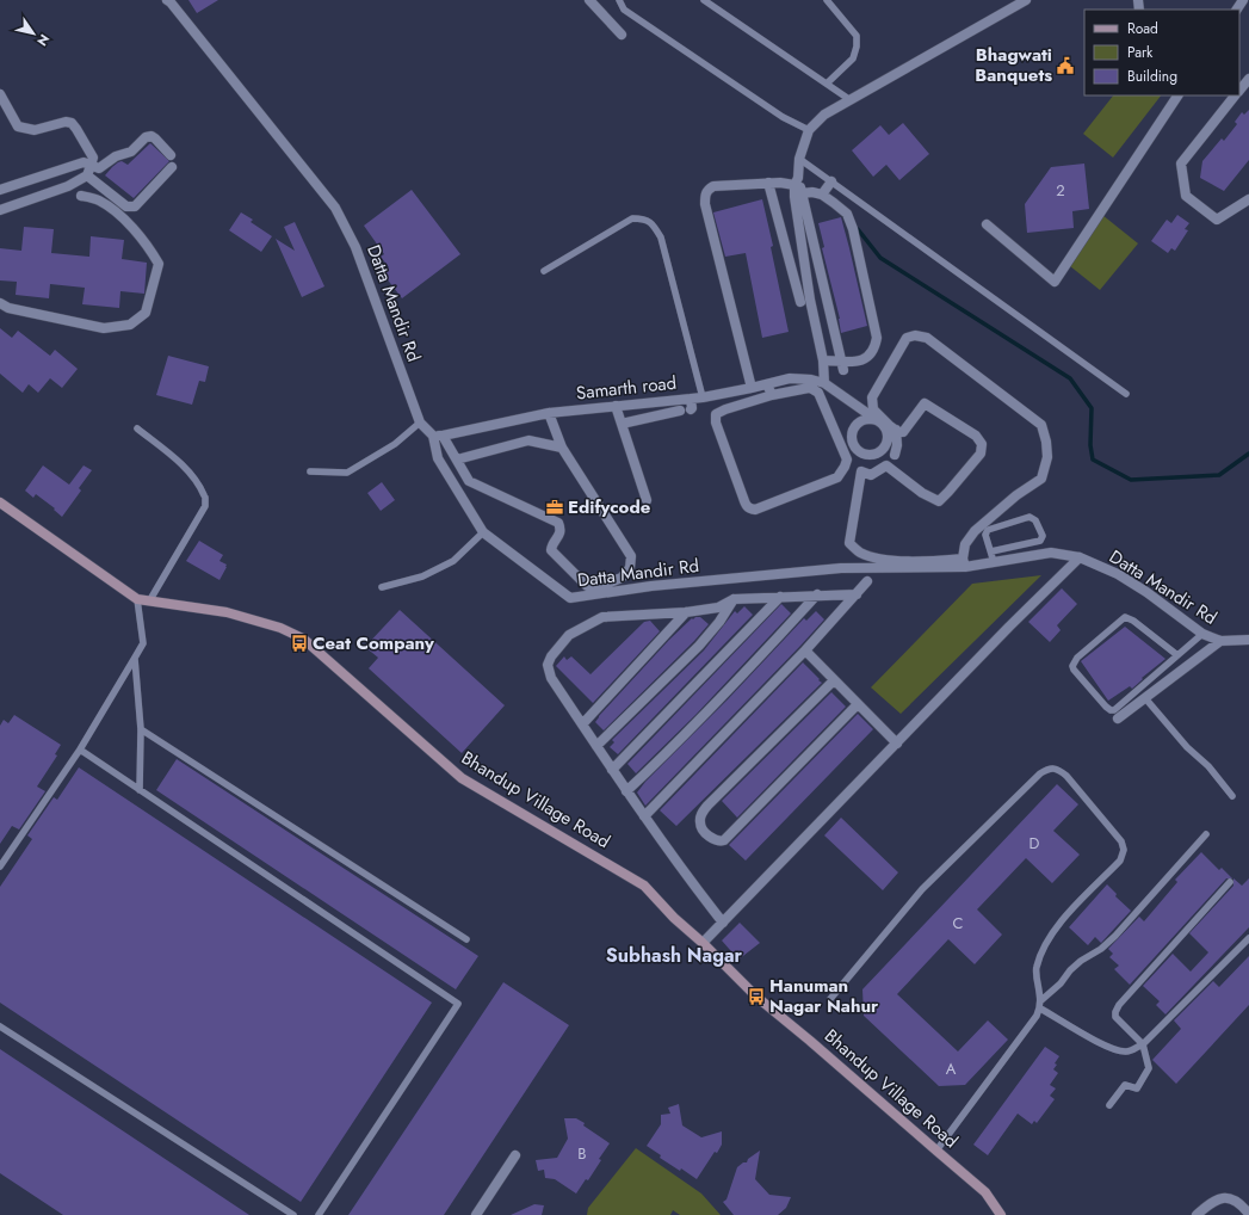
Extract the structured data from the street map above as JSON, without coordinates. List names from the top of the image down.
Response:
{
  "streets": {
    "street": ["Datta Mandir Rd", "Samarth road", "Bhandup Village Road"]
  },
  "crossings": [
    ["Datta Mandir Rd", "Samarth road"]
  ],
  "districts": ["Subhash Nagar"],
  "places": {
    "public building": ["Bhagwati Banquets"],
    "office": ["Edifycode"],
    "bus stop": ["Ceat Company", "Hanuman Nagar Nahur"]
  },
  "house_numbers": [
    "2",
    "D",
    "C",
    "A",
    "B"
  ],
  "legend": ["Road", "Park", "Building"],
  "north": "bottom right"
}
